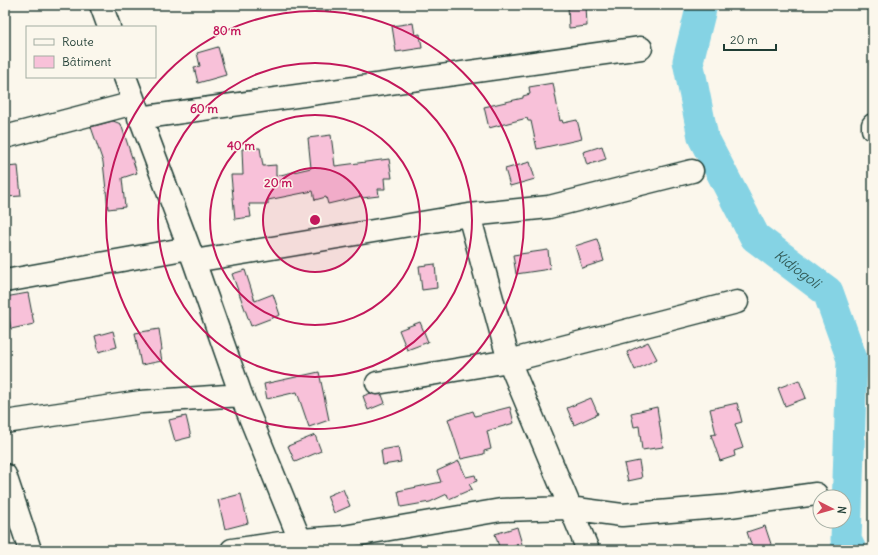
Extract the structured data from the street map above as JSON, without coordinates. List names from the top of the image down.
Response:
{
  "water": ["Kidjogoli"],
  "legend": ["Route", "Bâtiment"],
  "scale_bar": "20 m",
  "north": "right",
  "rings": [
    "80 m",
    "60 m",
    "40 m",
    "20 m"
  ]
}
